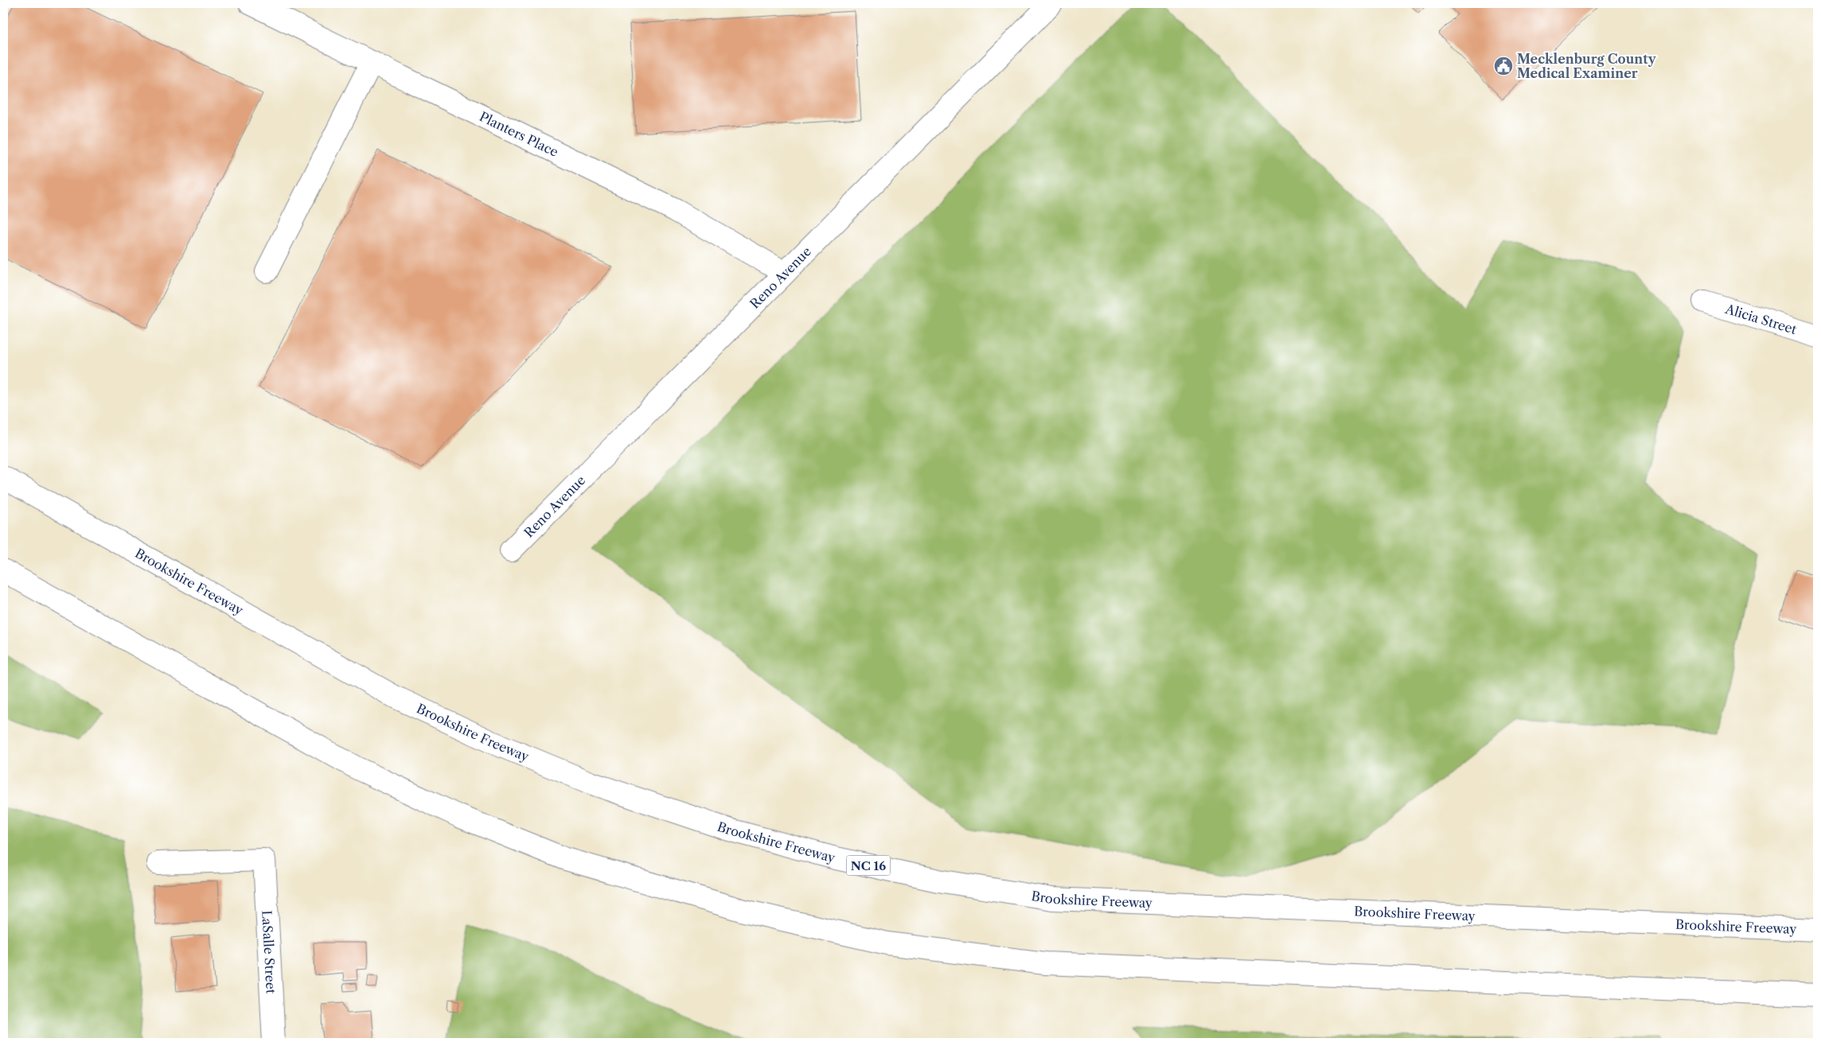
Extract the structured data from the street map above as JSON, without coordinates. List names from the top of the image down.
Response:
{
  "streets": {
    "main road": [
      "Planters Place",
      "Reno Avenue",
      "Alicia Street",
      "Brookshire Freeway",
      "NC 16",
      "LaSalle Street"
    ]
  },
  "crossings": [
    ["Planters Place", "Reno Avenue"]
  ],
  "places": {
    "public building": ["Mecklenburg County Medical Examiner"]
  }
}
